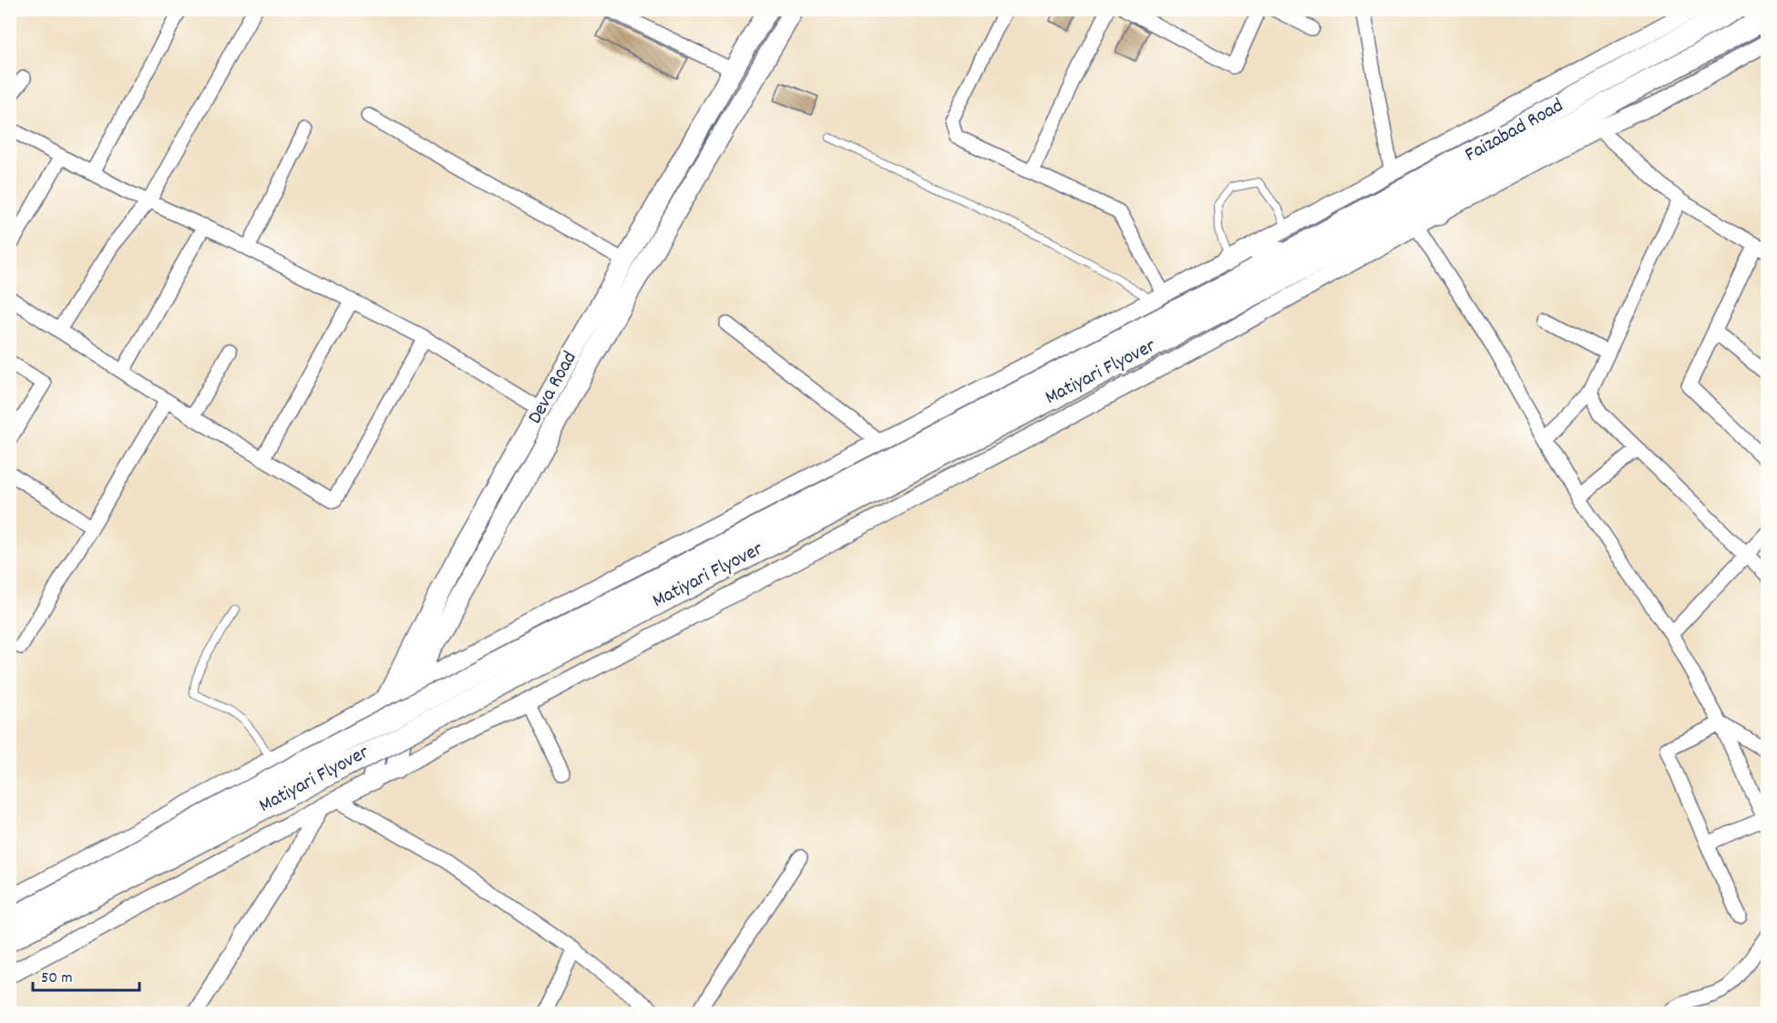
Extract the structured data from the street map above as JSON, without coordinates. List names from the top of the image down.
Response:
{
  "streets": {
    "highway": ["Faizabad Road", "Matiyari Flyover"],
    "main road": ["Deva Road"]
  },
  "crossings": [
    ["Faizabad Road", "Matiyari Flyover"]
  ],
  "scale_bar": "50 m"
}
